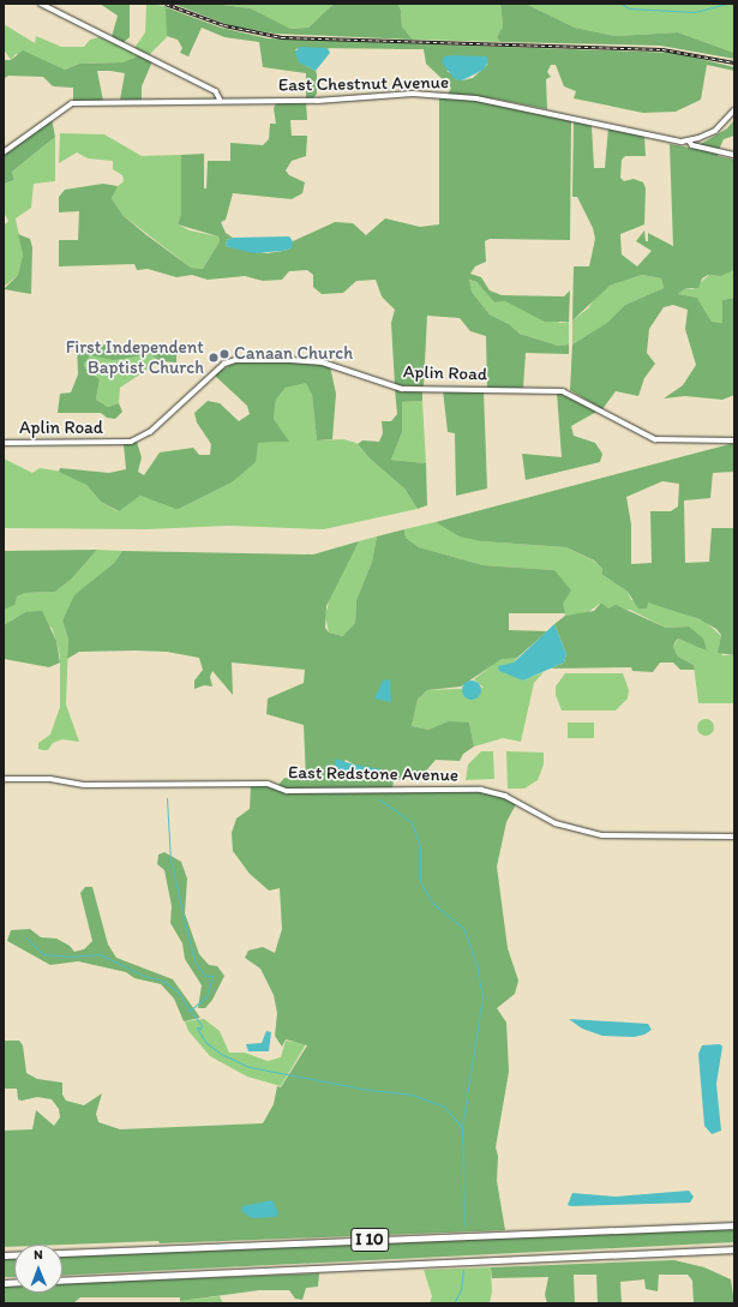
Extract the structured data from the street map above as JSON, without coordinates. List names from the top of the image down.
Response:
{
  "streets": {
    "highway": ["I 10"],
    "street": ["East Chestnut Avenue", "Aplin Road", "East Redstone Avenue"]
  },
  "places": ["Canaan Church", "First Independent Baptist Church"],
  "north": "top"
}
